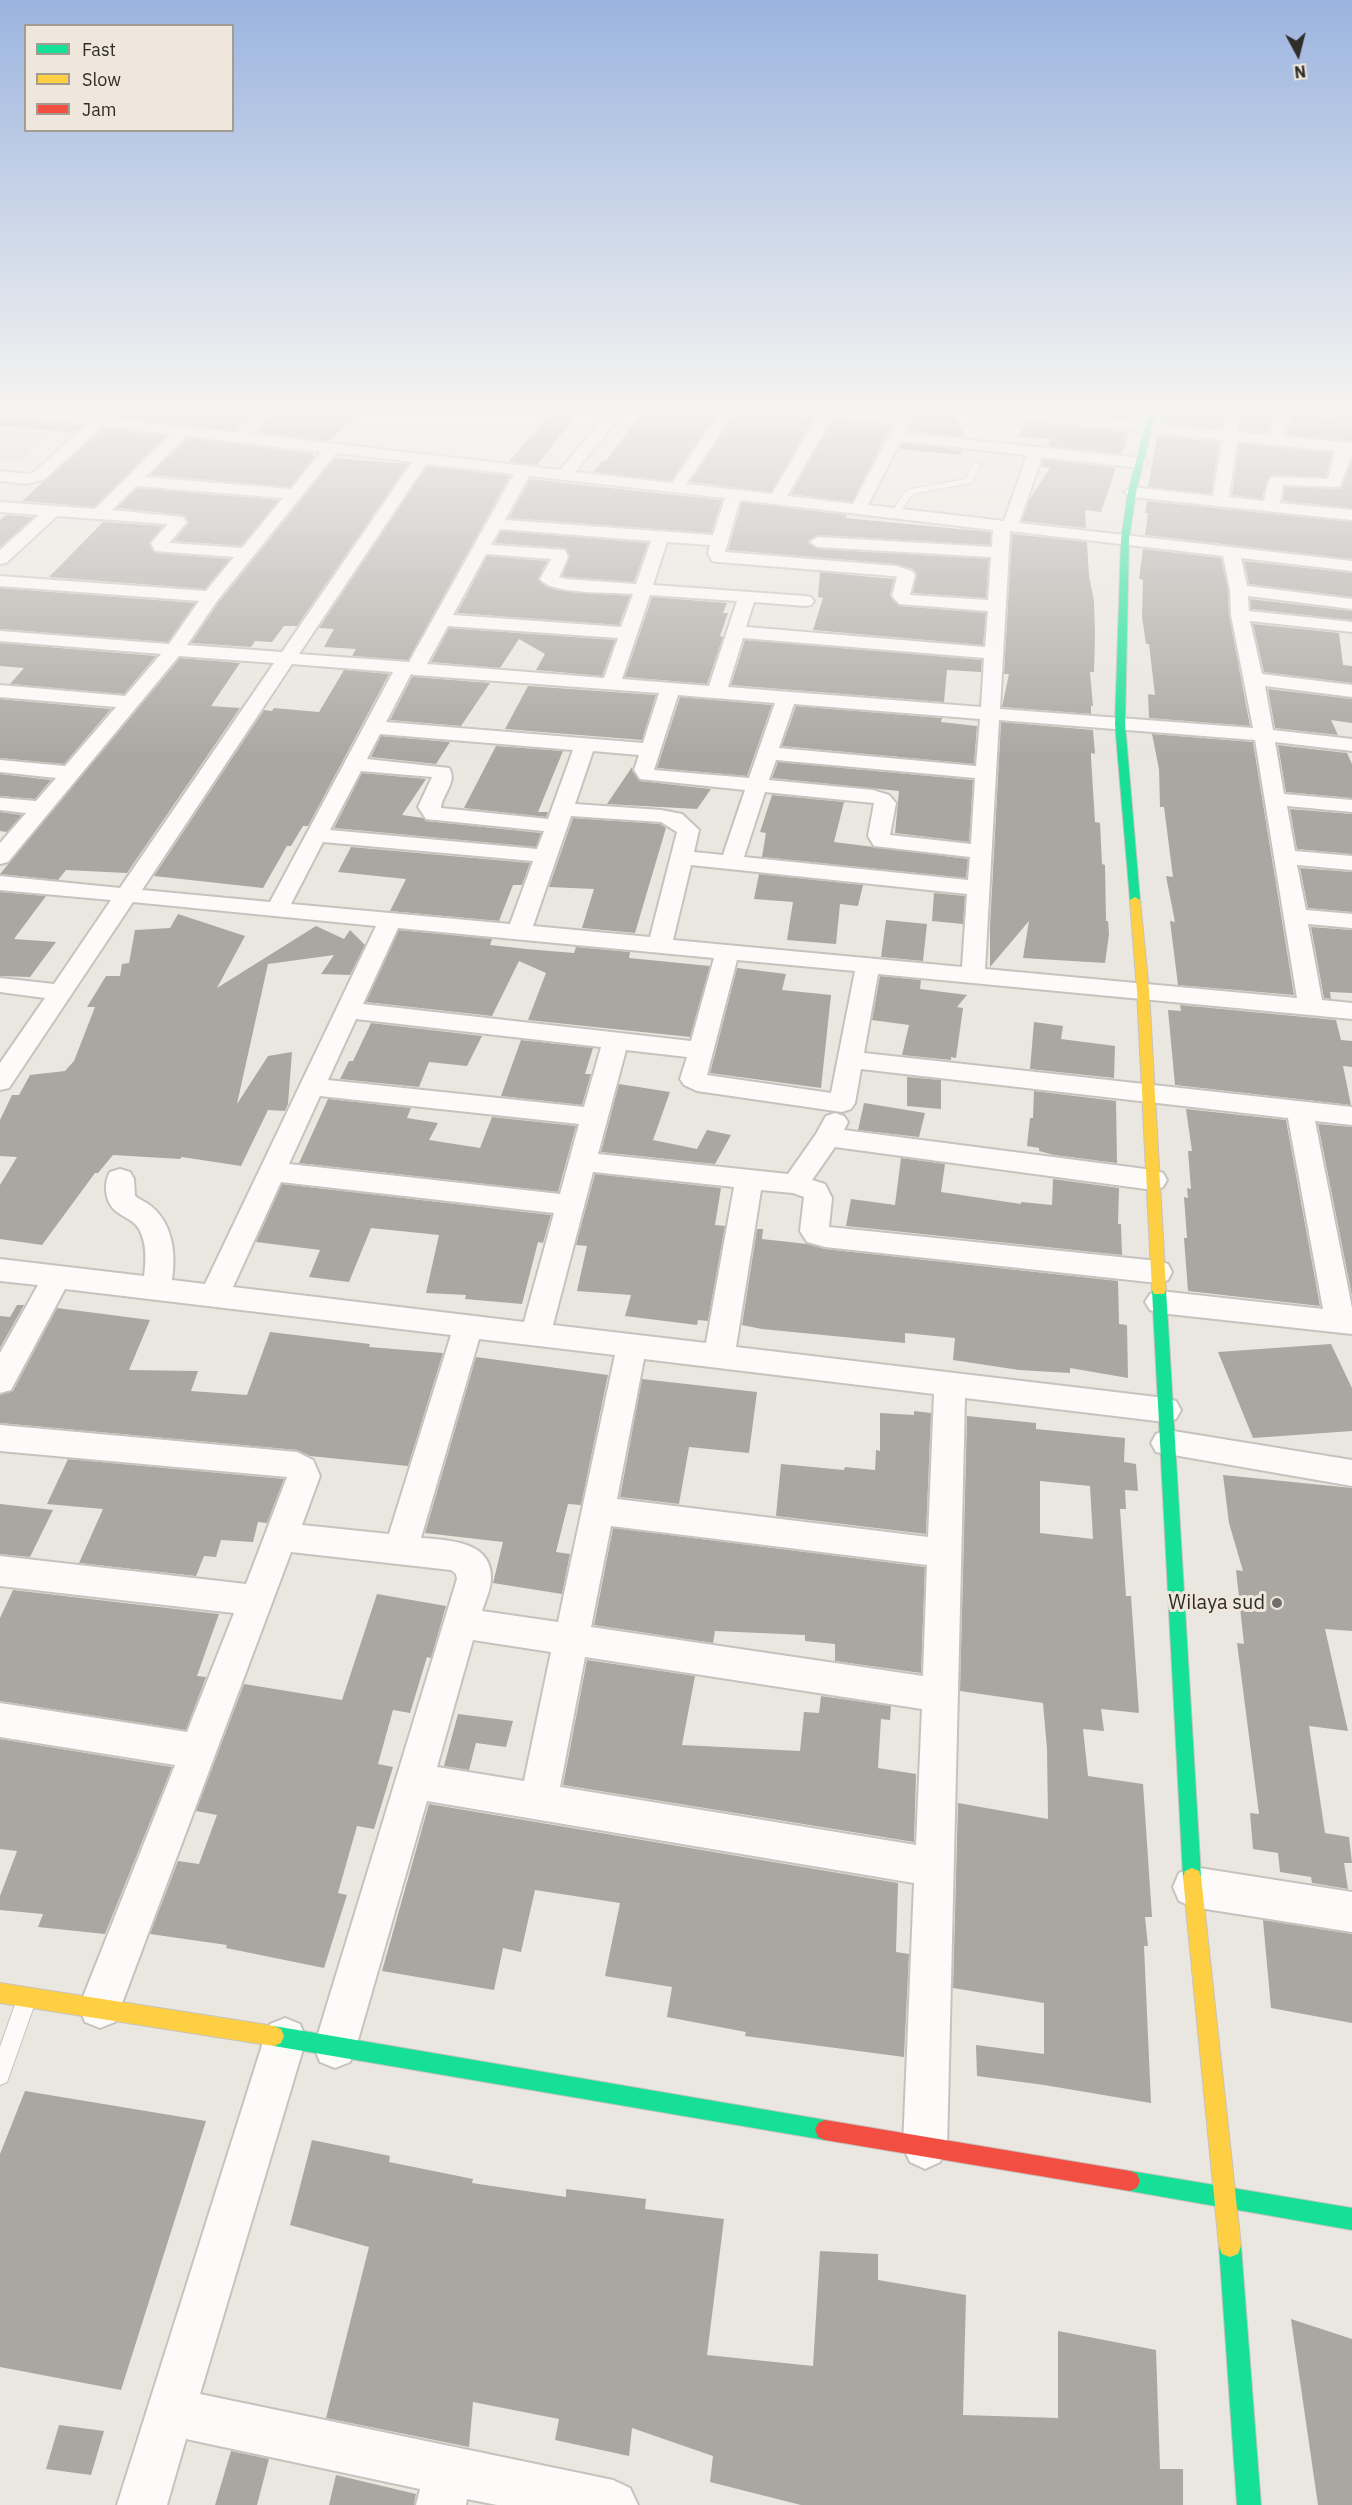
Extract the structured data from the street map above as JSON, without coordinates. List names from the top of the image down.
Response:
{
  "places": ["Wilaya sud"],
  "legend": ["Fast", "Slow", "Jam"],
  "north": "bottom"
}
